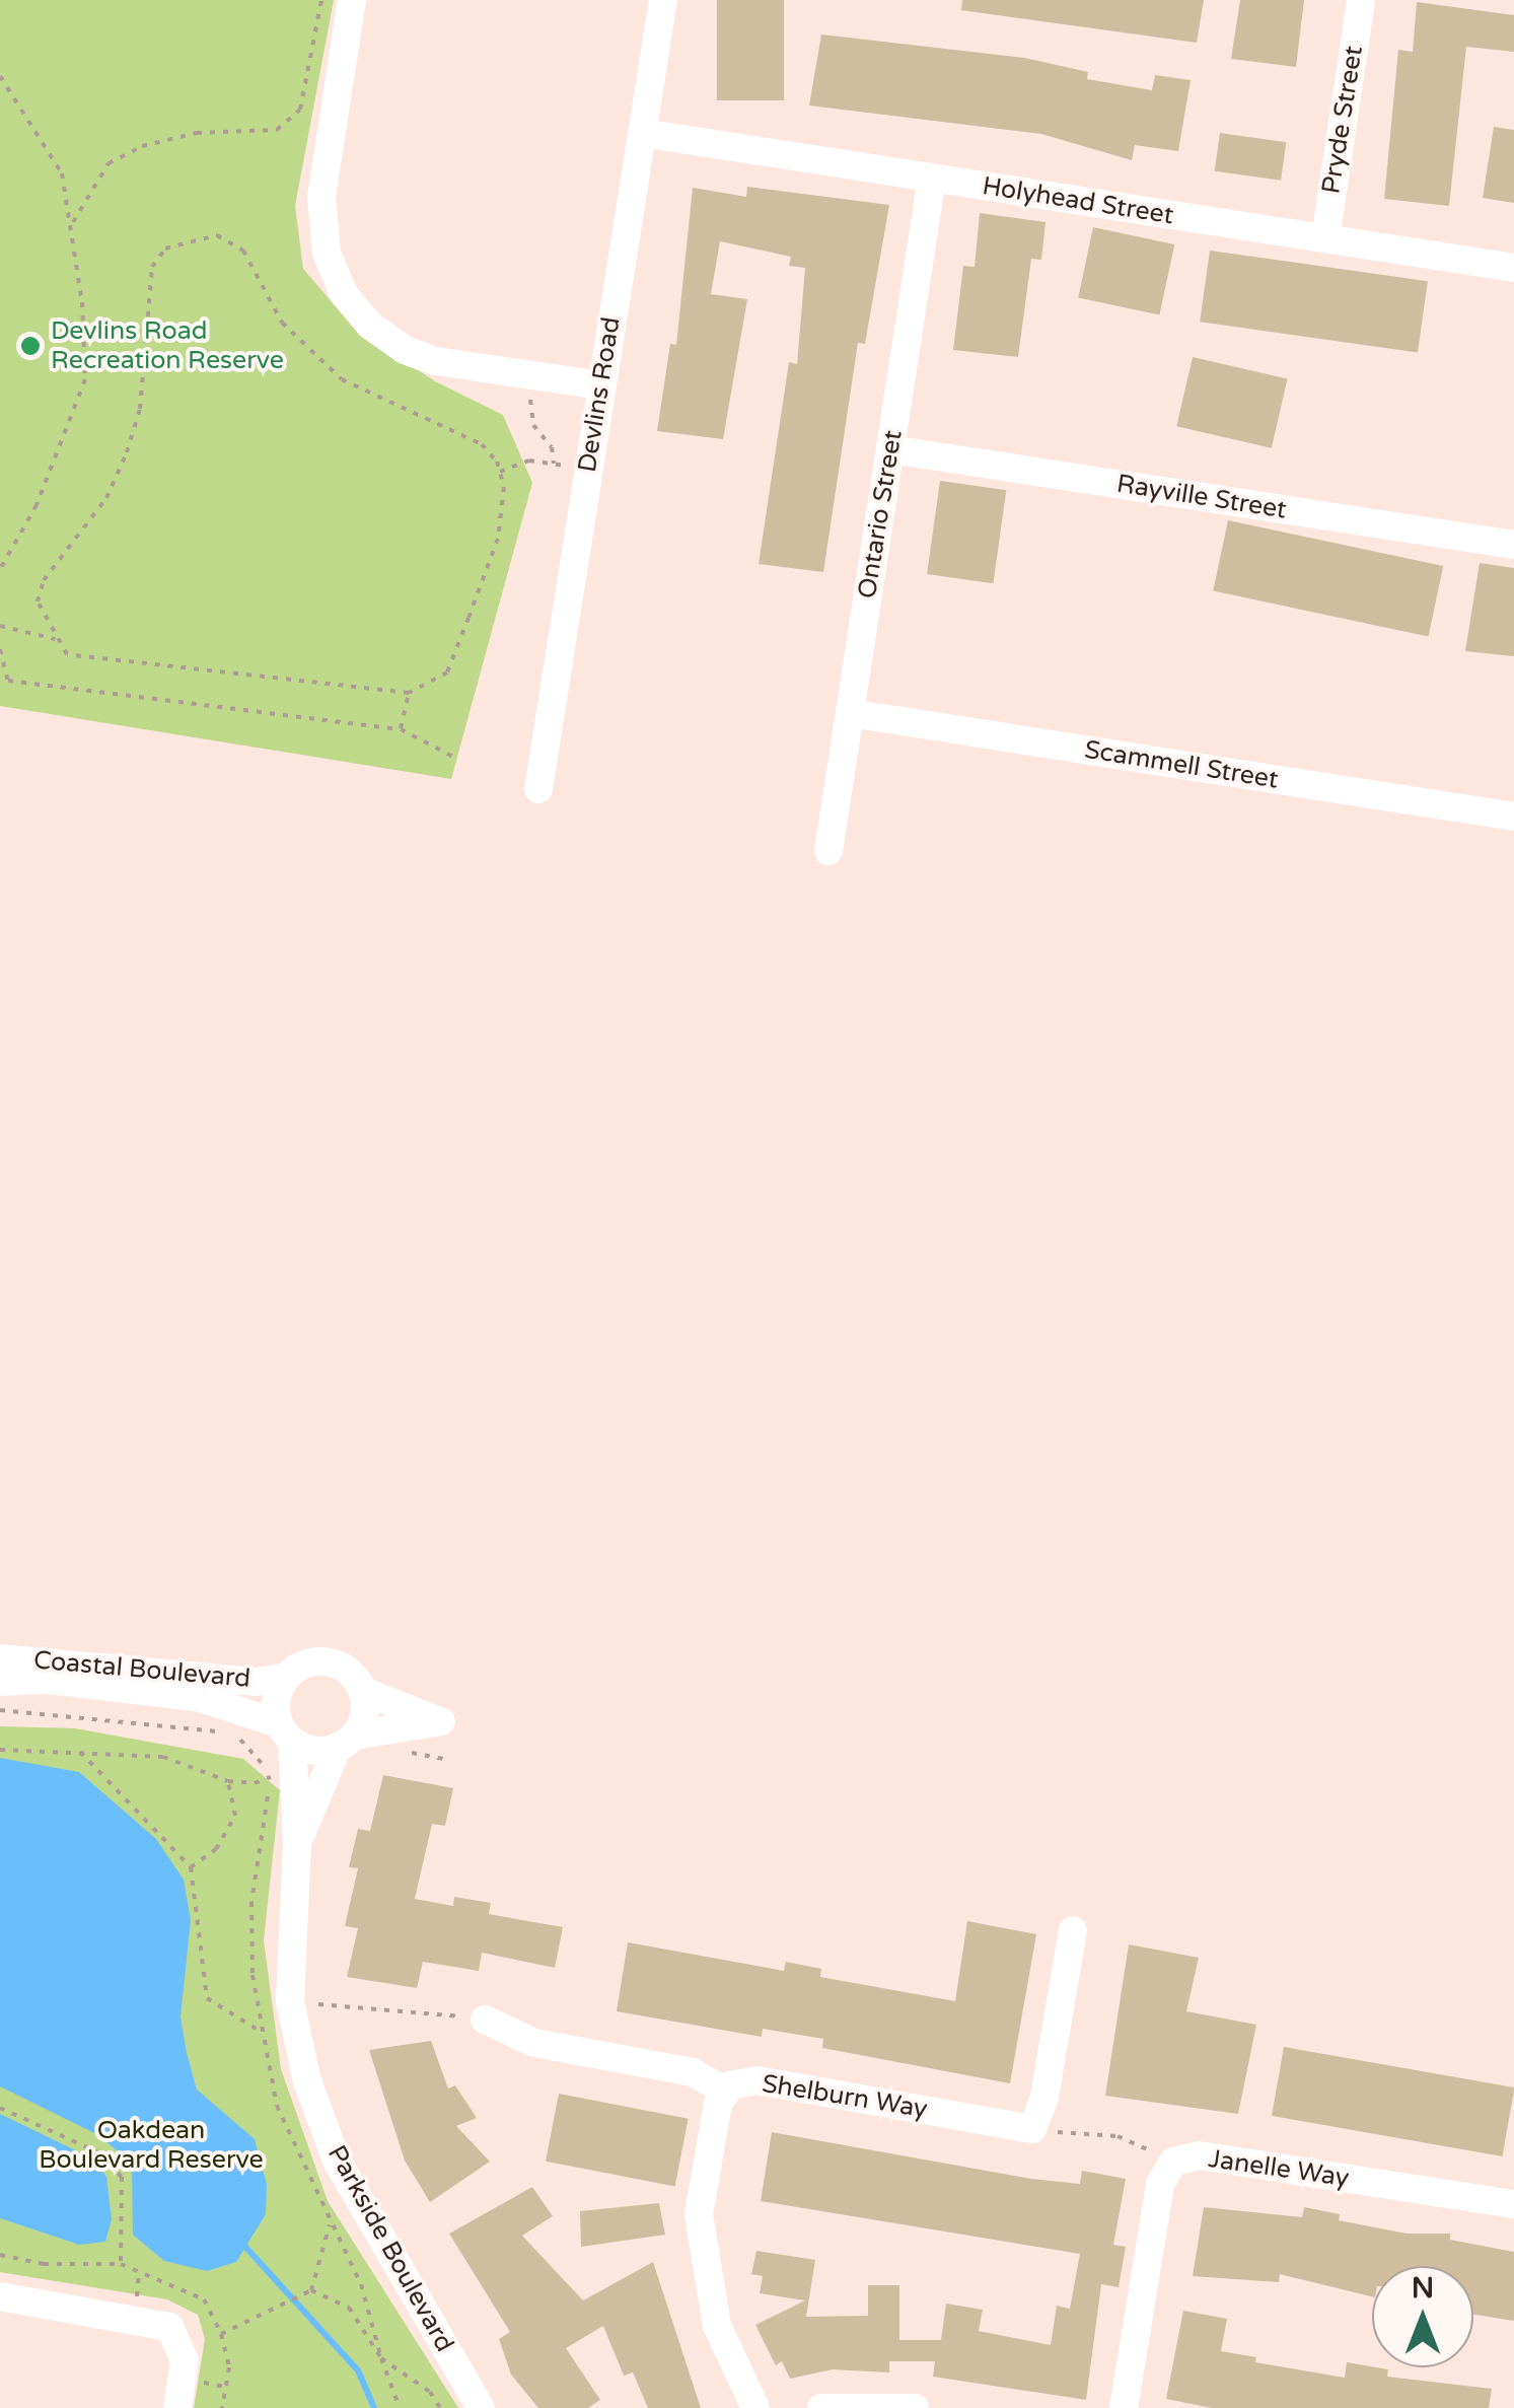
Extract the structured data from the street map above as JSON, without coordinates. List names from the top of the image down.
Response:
{
  "streets": {
    "street": [
      "Pryde Street",
      "Holyhead Street",
      "Devlins Road",
      "Rayville Street",
      "Ontario Street",
      "Scammell Street",
      "Coastal Boulevard",
      "Shelburn Way",
      "Janelle Way",
      "Parkside Boulevard"
    ]
  },
  "crossings": [
    ["Pryde Street", "Holyhead Street"],
    ["Holyhead Street", "Devlins Road"],
    ["Holyhead Street", "Ontario Street"],
    ["Rayville Street", "Ontario Street"],
    ["Ontario Street", "Scammell Street"],
    ["Coastal Boulevard", "Parkside Boulevard"]
  ],
  "parks": ["Oakdean Boulevard Reserve"],
  "places": ["Devlins Road Recreation Reserve"],
  "north": "top"
}
